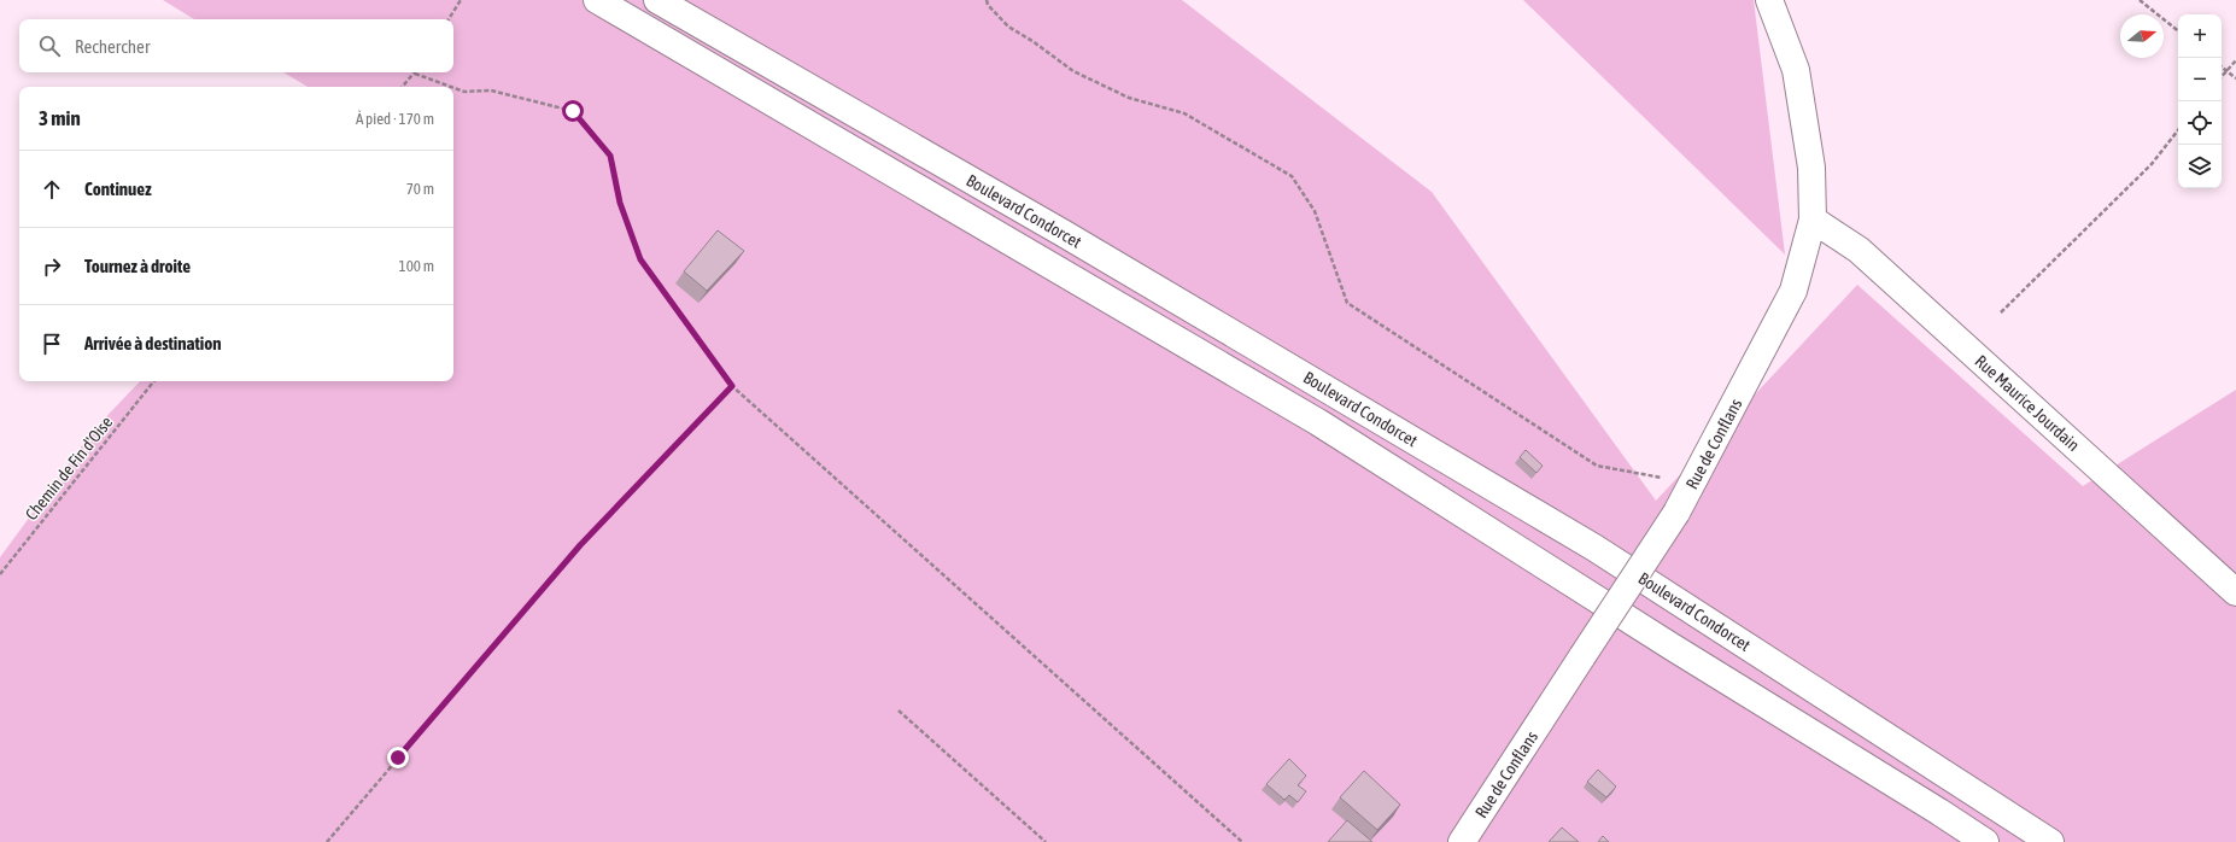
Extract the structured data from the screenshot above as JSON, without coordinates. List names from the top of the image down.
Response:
{
  "streets": {
    "main road": ["Boulevard Condorcet", "Rue Maurice Jourdain", "Rue de Conflans"],
    "path": ["Chemin de Fin d'Oise"]
  },
  "crossings": [
    ["Rue Maurice Jourdain", "Rue de Conflans"]
  ],
  "north": "right",
  "page": {
    "map_buttons": ["+", "−"],
    "search": "Rechercher",
    "heading": ["3 min", "À pied · 170 m"],
    "list": [
      ["Continuez", "70 m"],
      ["Tournez à droite", "100 m"],
      "Arrivée à destination"
    ]
  }
}
